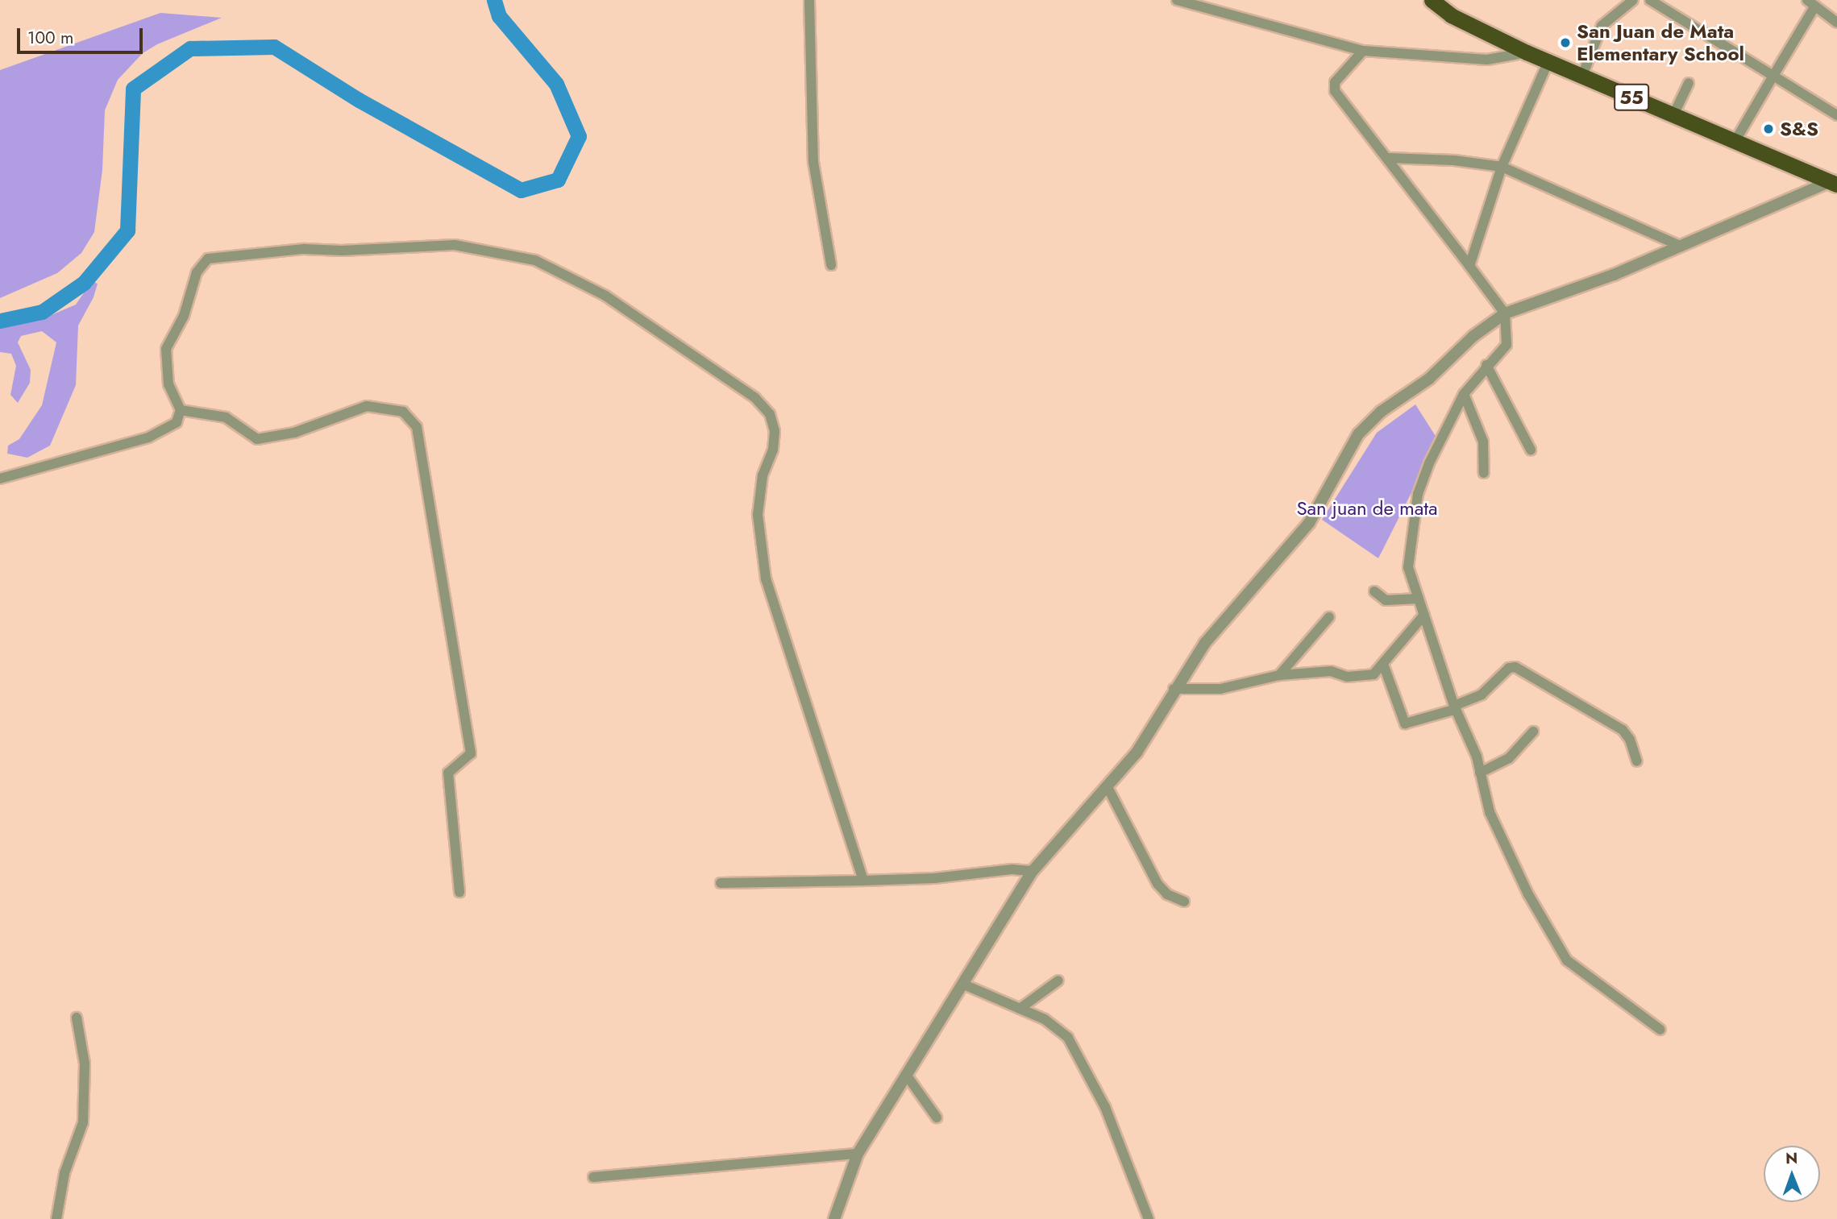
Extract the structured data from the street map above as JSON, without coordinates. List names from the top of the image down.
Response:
{
  "streets": {
    "highway": ["55"]
  },
  "parks": ["San juan de mata"],
  "places": ["San Juan de Mata Elementary School", "S&S"],
  "scale_bar": "100 m",
  "north": "top"
}
